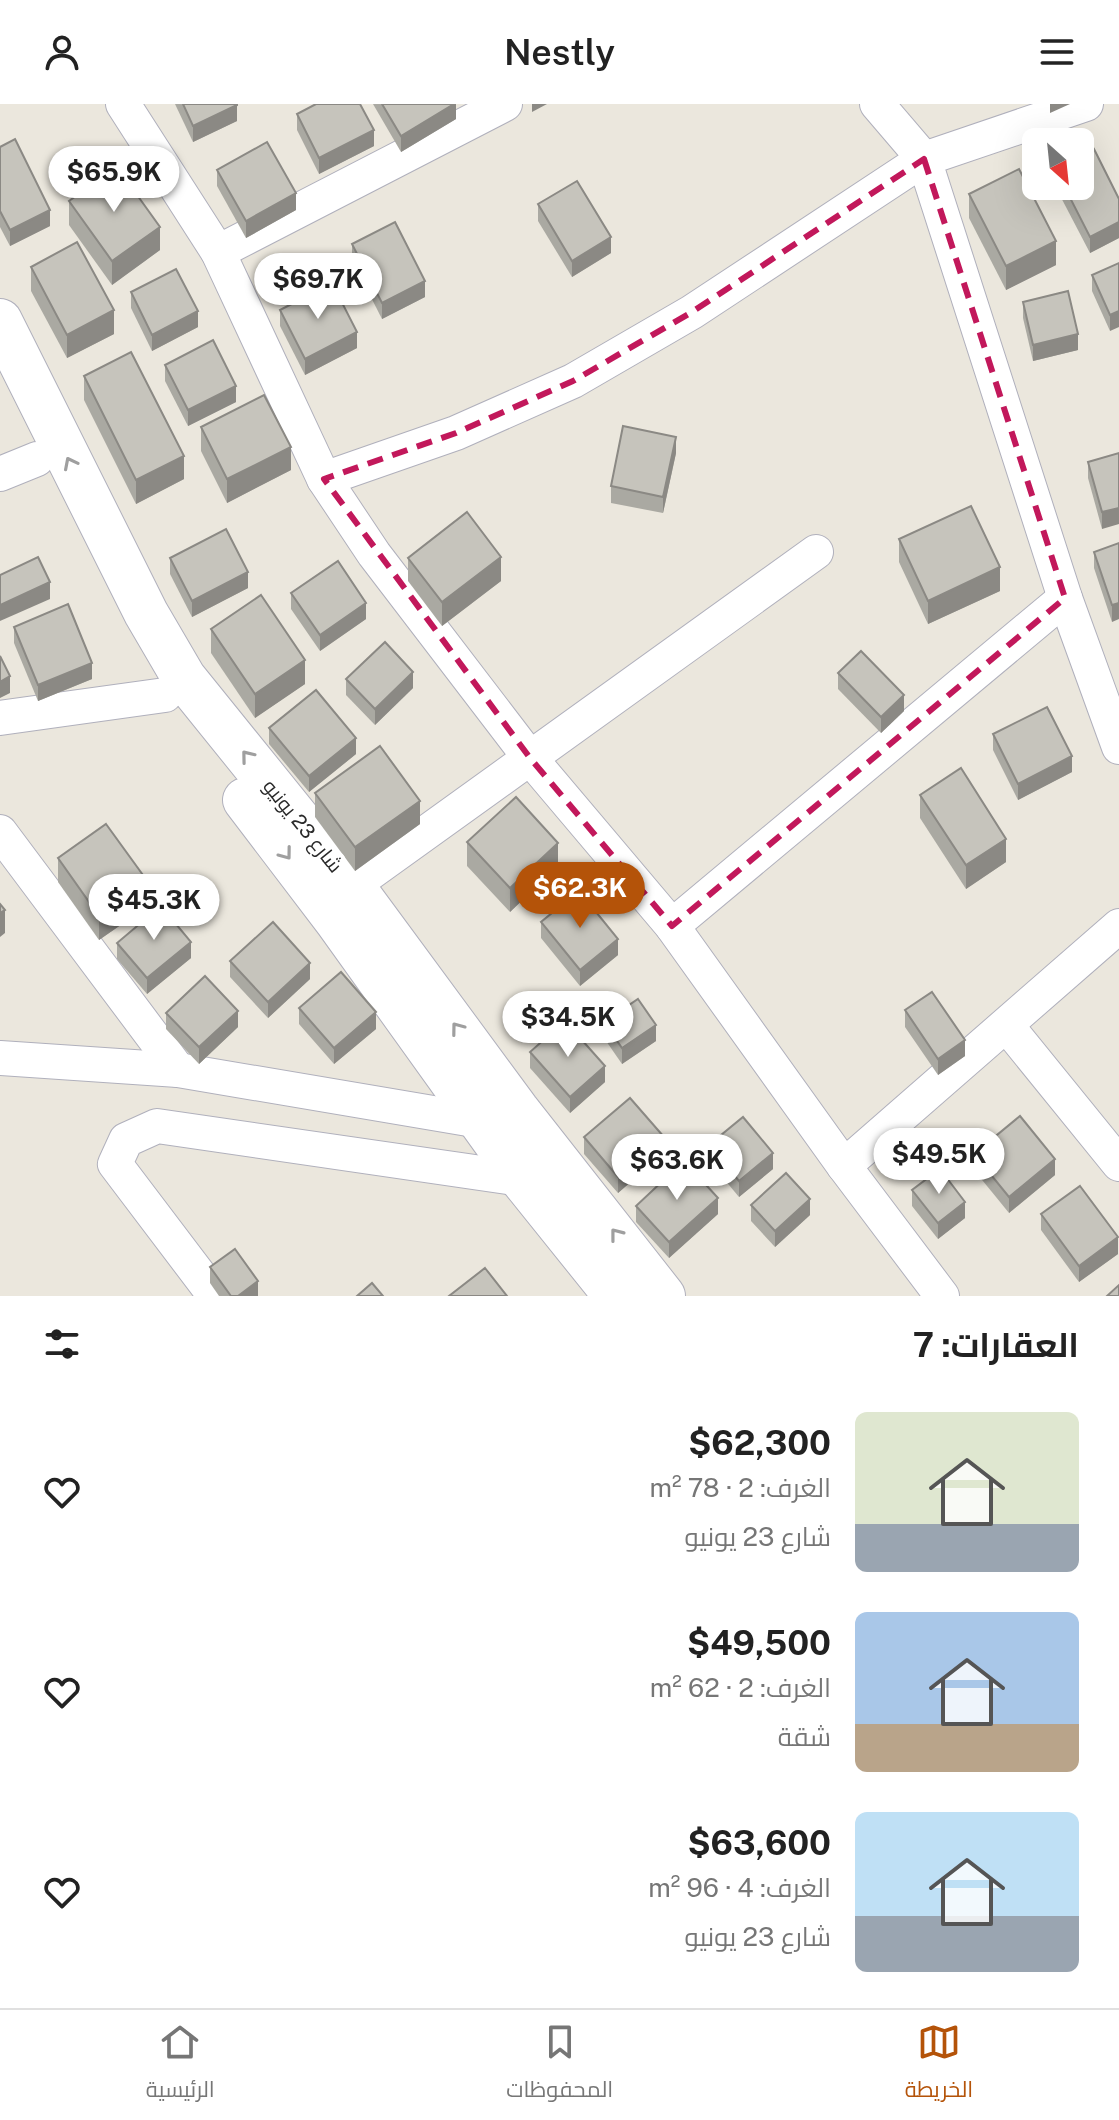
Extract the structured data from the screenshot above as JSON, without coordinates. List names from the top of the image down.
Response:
{
  "streets": {
    "street": ["شارع 23 يونيو"]
  },
  "north": "bottom right",
  "page": {
    "header": "Nestly",
    "price": [
      "$65.9K",
      "$69.7K",
      "$62.3K",
      "$45.3K",
      "$34.5K",
      "$49.5K",
      "$63.6K"
    ],
    "heading": "العقارات: 7",
    "list": [
      {
        "name": "$62,300",
        "note": "الغرف: 2 · 78 m² · شارع 23 يونيو"
      },
      {
        "name": "$49,500",
        "note": "الغرف: 2 · 62 m² · شقة"
      },
      {
        "name": "$63,600",
        "note": "الغرف: 4 · 96 m² · شارع 23 يونيو"
      }
    ],
    "tabs": ["الخريطة", "المحفوظات", "الرئيسية"]
  }
}
